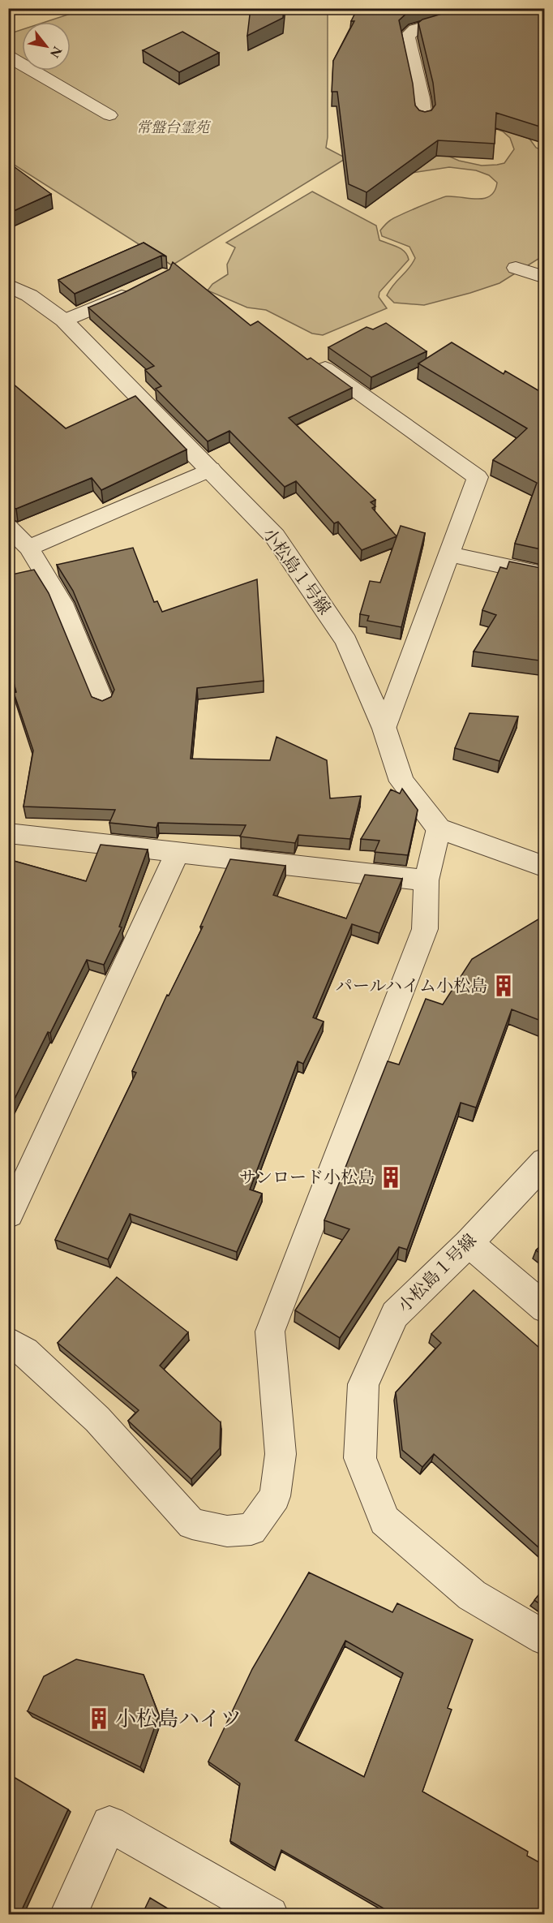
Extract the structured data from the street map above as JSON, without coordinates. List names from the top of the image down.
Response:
{
  "streets": {
    "street": ["小松島１号線"]
  },
  "parks": ["常盤台霊苑"],
  "places": {
    "building": ["パールハイム小松島", "サンロード小松島", "小松島ハイツ"]
  },
  "north": "bottom right"
}
